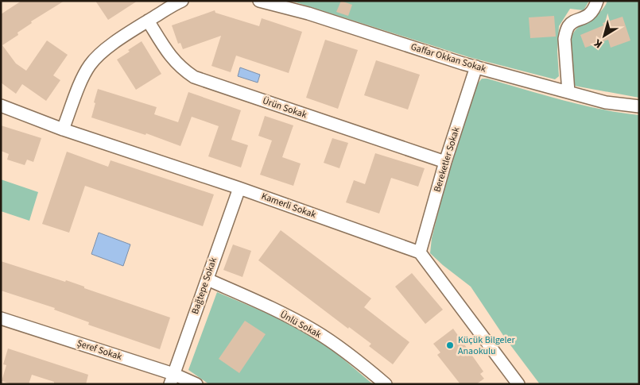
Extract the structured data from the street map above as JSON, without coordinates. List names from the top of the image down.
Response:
{
  "streets": {
    "street": [
      "Gaffar Okkan Sokak",
      "Ürün Sokak",
      "Bereketler Sokak",
      "Kamerli Sokak",
      "Bağtepe Sokak",
      "Ünlü Sokak",
      "Şeref Sokak"
    ]
  },
  "crossings": [
    ["Gaffar Okkan Sokak", "Bereketler Sokak"],
    ["Ürün Sokak", "Bereketler Sokak"],
    ["Bereketler Sokak", "Kamerli Sokak"],
    ["Kamerli Sokak", "Bağtepe Sokak"],
    ["Bağtepe Sokak", "Ünlü Sokak"],
    ["Bağtepe Sokak", "Şeref Sokak"]
  ],
  "places": ["Küçük Bilgeler Anaokulu"],
  "north": "bottom left"
}
